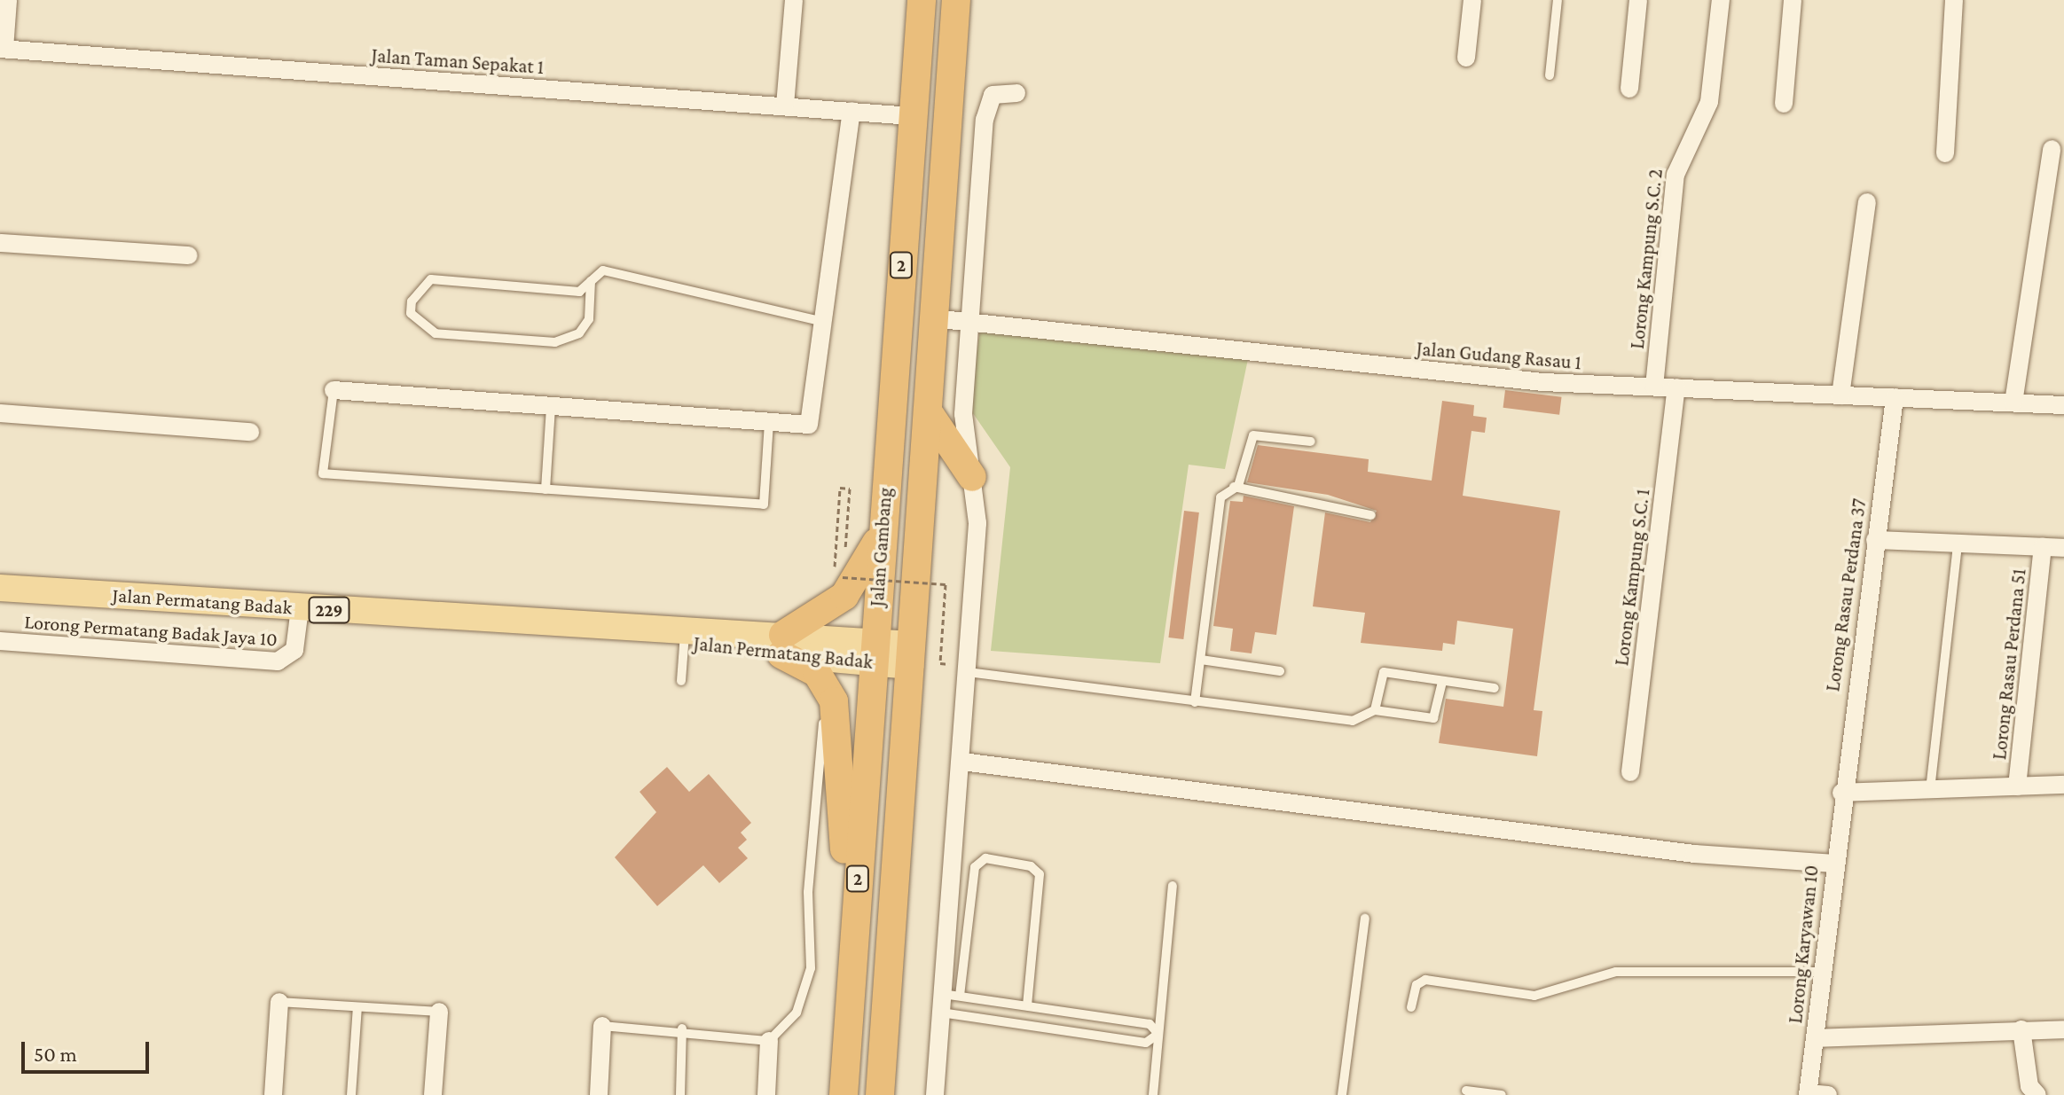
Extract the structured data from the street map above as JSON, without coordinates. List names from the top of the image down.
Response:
{
  "streets": {
    "highway": ["2", "Jalan Gambang"],
    "main road": ["Jalan Permatang Badak", "229"],
    "street": [
      "Jalan Taman Sepakat 1",
      "Lorong Kampung S.C. 2",
      "Jalan Gudang Rasau 1",
      "Lorong Kampung S.C. 1",
      "Lorong Rasau Perdana 37",
      "Lorong Permatang Badak Jaya 10",
      "Lorong Rasau Perdana 51",
      "Lorong Karyawan 10"
    ]
  },
  "crossings": [
    ["Jalan Taman Sepakat 1", "Jalan Gambang"],
    ["Lorong Kampung S.C. 2", "Jalan Gudang Rasau 1"],
    ["Jalan Gudang Rasau 1", "Jalan Gambang"],
    ["Jalan Gudang Rasau 1", "Lorong Kampung S.C. 1"],
    ["Jalan Gudang Rasau 1", "Lorong Rasau Perdana 37"],
    ["Jalan Gambang", "Jalan Permatang Badak"],
    ["Lorong Rasau Perdana 37", "Lorong Karyawan 10"],
    ["Jalan Permatang Badak", "Lorong Permatang Badak Jaya 10"]
  ],
  "scale_bar": "50 m"
}
